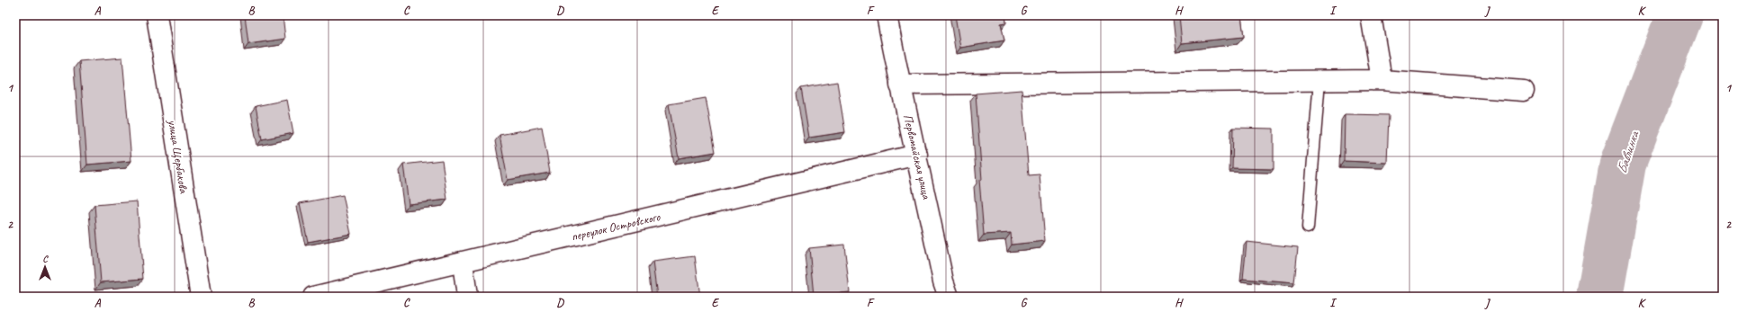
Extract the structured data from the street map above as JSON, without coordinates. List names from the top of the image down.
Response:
{
  "streets": {
    "street": ["улица Щербакова", "Первомайская улица", "переулок Островского"]
  },
  "crossings": [
    ["Первомайская улица", "переулок Островского"]
  ],
  "water": ["Бавлинка"],
  "north": "top",
  "grid": {
    "columns": [
      "A",
      "B",
      "C",
      "D",
      "E",
      "F",
      "G",
      "H",
      "I",
      "J",
      "K"
    ],
    "rows": ["1", "2"]
  }
}
